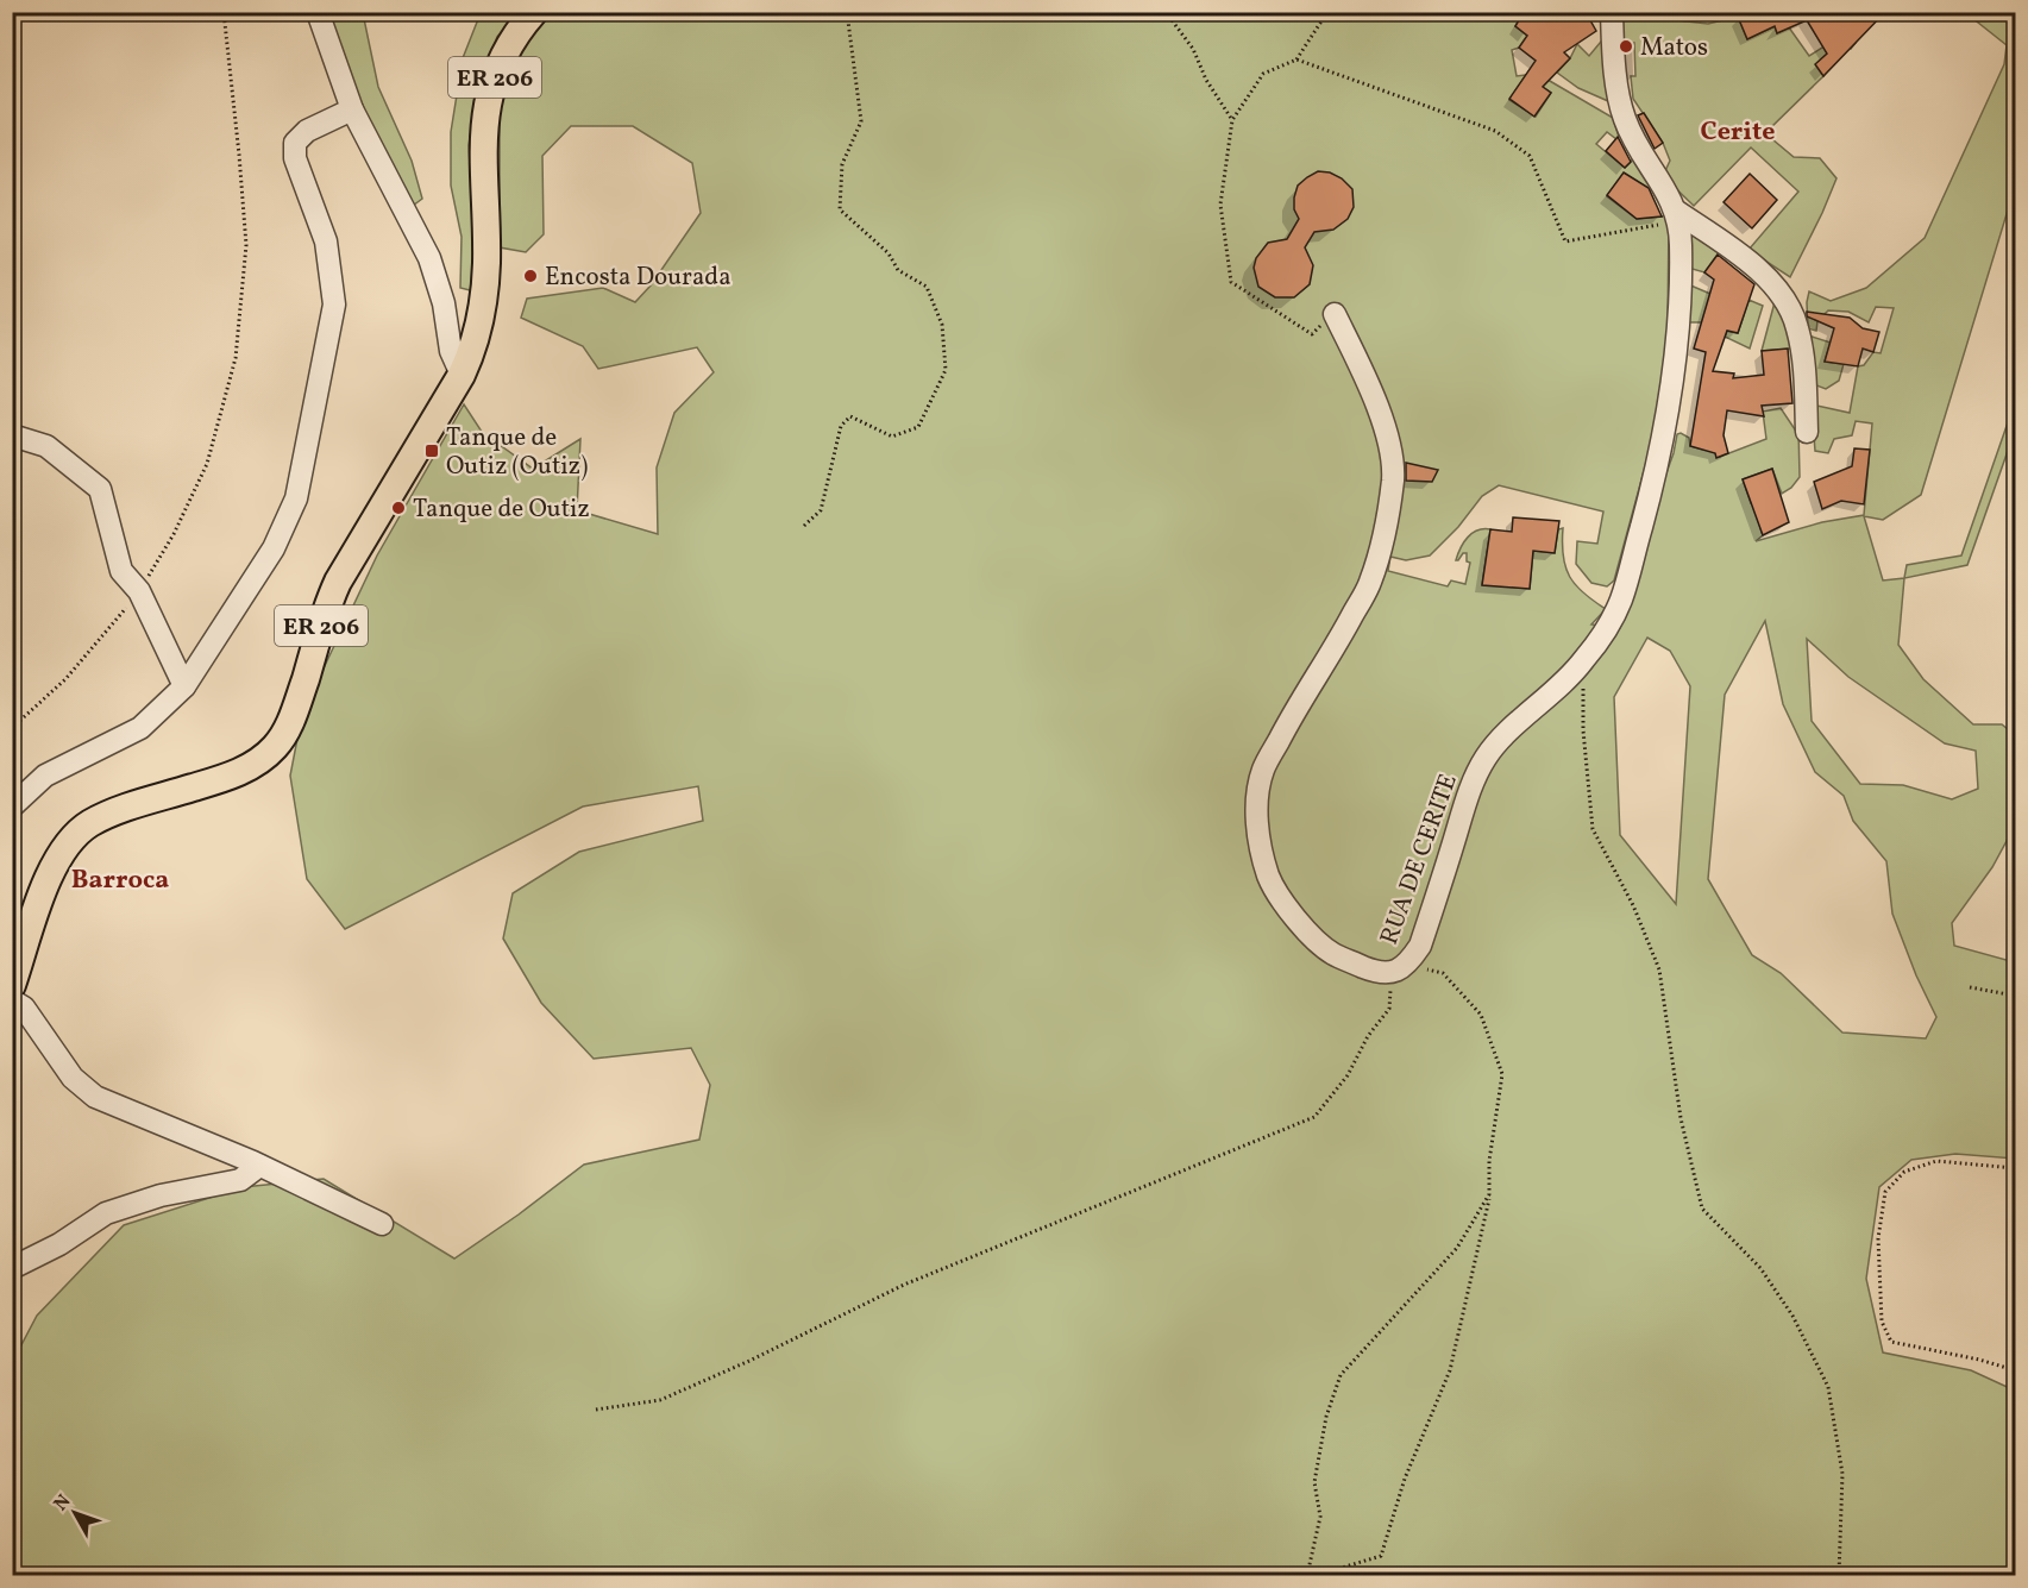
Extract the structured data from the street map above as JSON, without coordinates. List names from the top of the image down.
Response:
{
  "streets": {
    "main road": ["ER 206"],
    "street": ["RUA DE CERITE"]
  },
  "districts": ["Cerite", "Barroca"],
  "places": {
    "other": ["Matos", "Encosta Dourada", "Tanque de Outiz"],
    "transit": ["Tanque de Outiz (Outiz)"]
  },
  "north": "top left"
}
